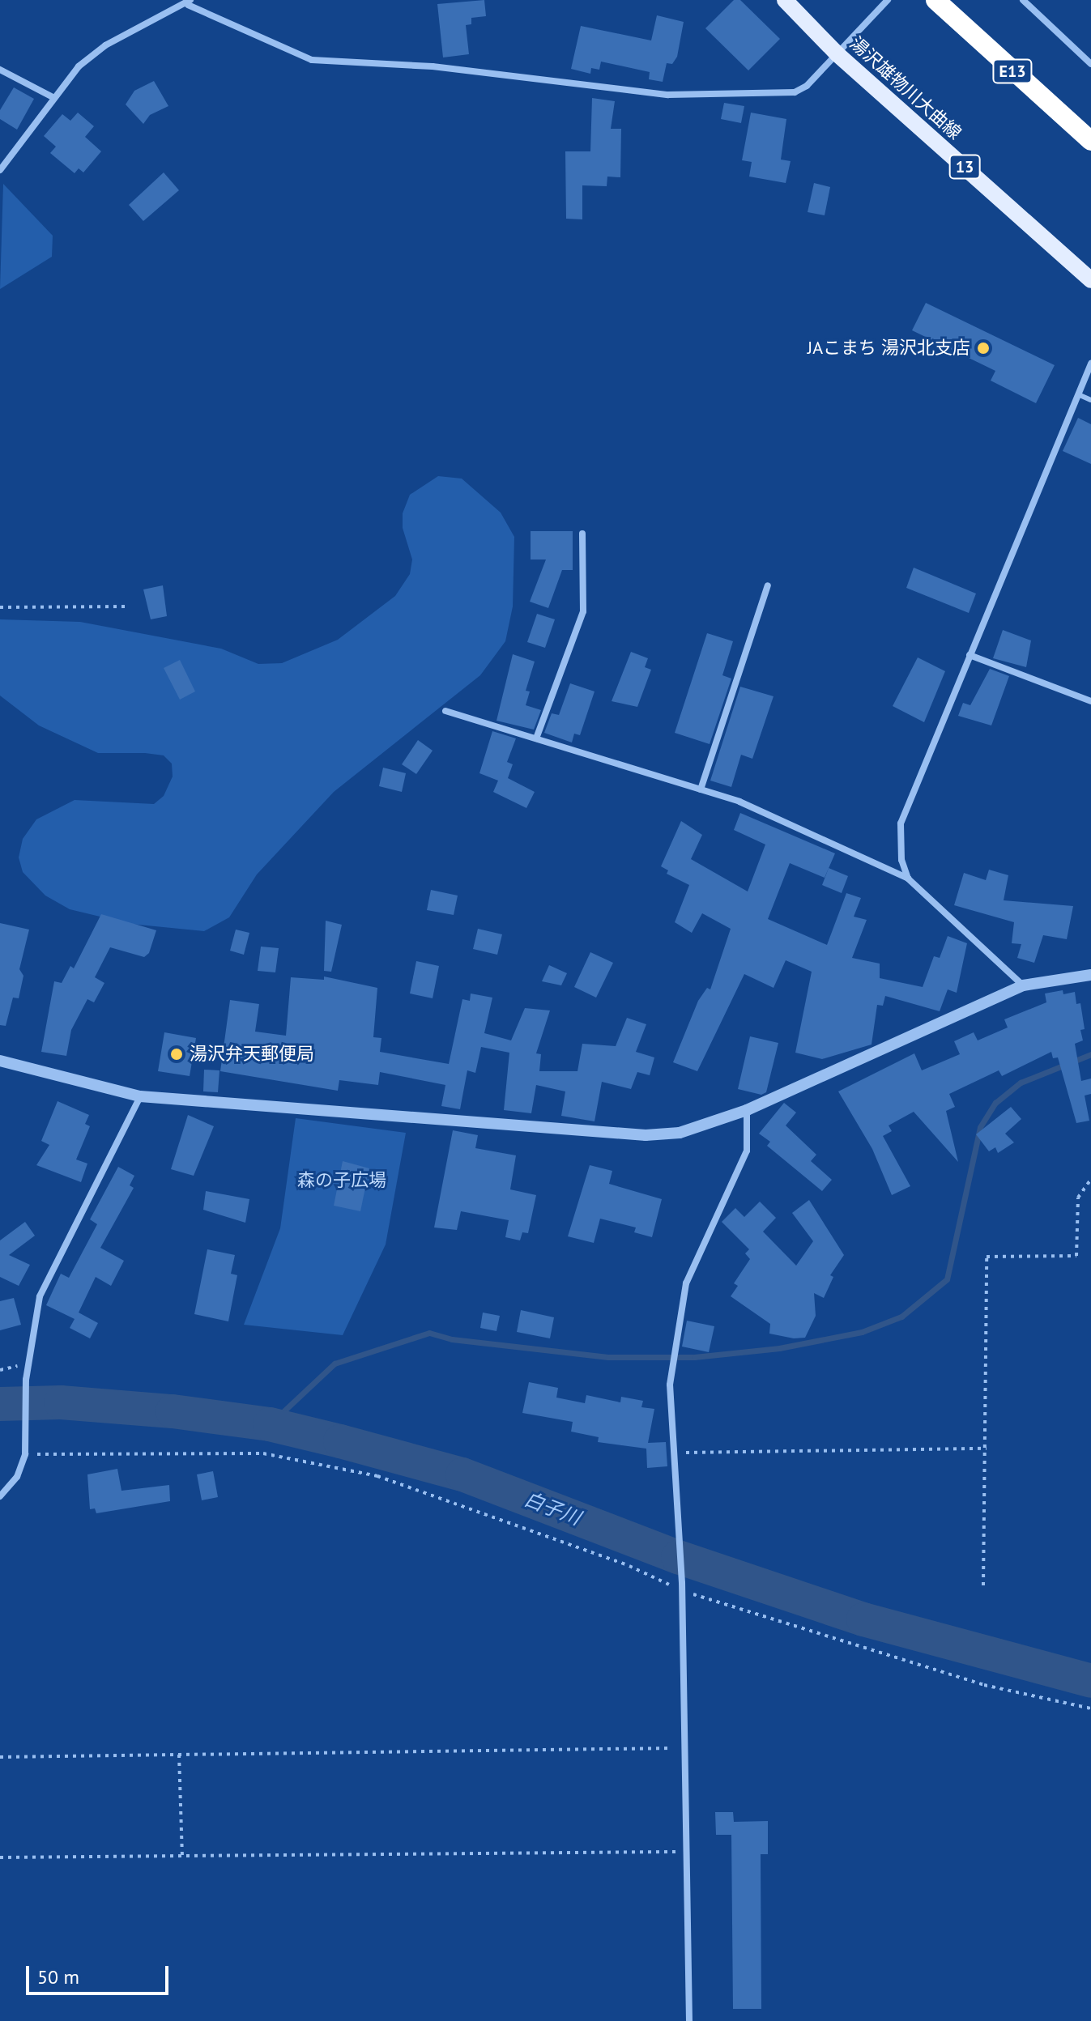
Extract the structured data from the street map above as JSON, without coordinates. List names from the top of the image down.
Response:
{
  "streets": {
    "highway": ["E13"],
    "main road": ["湯沢雄物川大曲線", "13"]
  },
  "water": ["白子川"],
  "parks": ["森の子広場"],
  "places": ["JAこまち 湯沢北支店", "湯沢弁天郵便局"],
  "scale_bar": "50 m"
}
